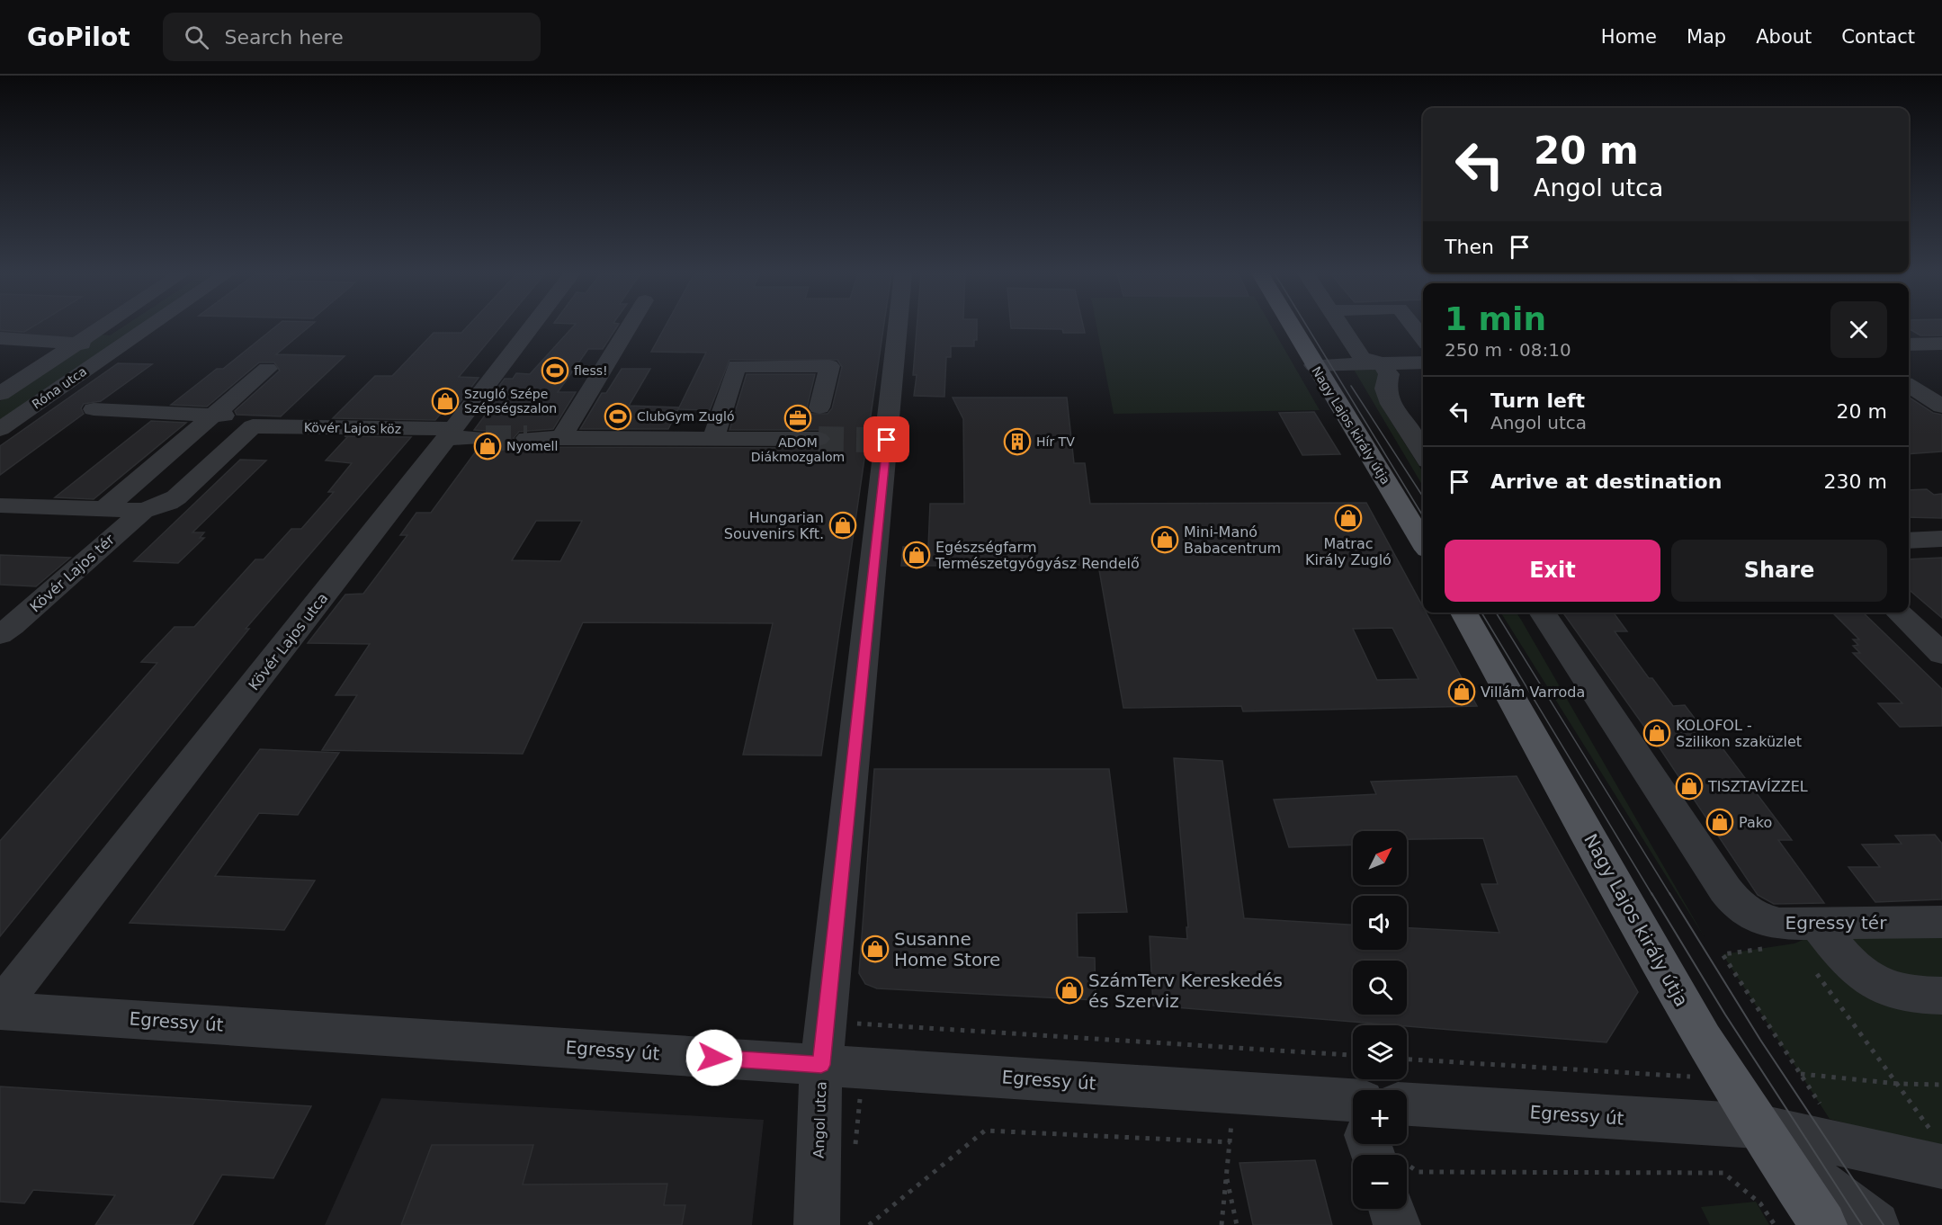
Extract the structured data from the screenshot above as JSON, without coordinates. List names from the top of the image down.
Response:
{
  "streets": {
    "main road": ["Nagy Lajos király útja"],
    "street": [
      "Róna utca",
      "Kövér Lajos köz",
      "Kövér Lajos tér",
      "Kövér Lajos utca",
      "Egressy tér",
      "Egressy út",
      "Angol utca"
    ]
  },
  "crossings": [
    ["Nagy Lajos király útja", "Egressy út"],
    ["Kövér Lajos köz", "Kövér Lajos tér"],
    ["Kövér Lajos köz", "Kövér Lajos utca"],
    ["Kövér Lajos utca", "Egressy út"],
    ["Egressy út", "Angol utca"]
  ],
  "places": {
    "sports": ["fless!", "ClubGym Zugló"],
    "shop": [
      "Szugló Szépe Szépségszalon",
      "Nyomell",
      "Matrac Király Zugló",
      "Hungarian Souvenirs Kft.",
      "Mini-Manó Babacentrum",
      "Egészségfarm Természetgyógyász Rendelő",
      "Villám Varroda",
      "KOLOFOL - Szilikon szaküzlet",
      "TISZTAVÍZZEL",
      "Pako",
      "Susanne Home Store",
      "SzámTerv Kereskedés és Szerviz"
    ],
    "office": ["ADOM Diákmozgalom"],
    "building": ["Hír TV"]
  },
  "north": "top right",
  "page": {
    "header": "GoPilot",
    "search": "Search here",
    "nav": [
      "Home",
      "Map",
      "About",
      "Contact"
    ],
    "turn": ["20 m", "Angol utca"],
    "then": "Then",
    "heading": ["1 min", "250 m · 08:10"],
    "list": [
      {
        "name": "Turn left",
        "note": "Angol utca",
        "value": "20 m"
      },
      {
        "name": "Arrive at destination",
        "value": "230 m"
      }
    ],
    "buttons": ["Exit", "Share"],
    "map_buttons": ["+", "−"]
  }
}
